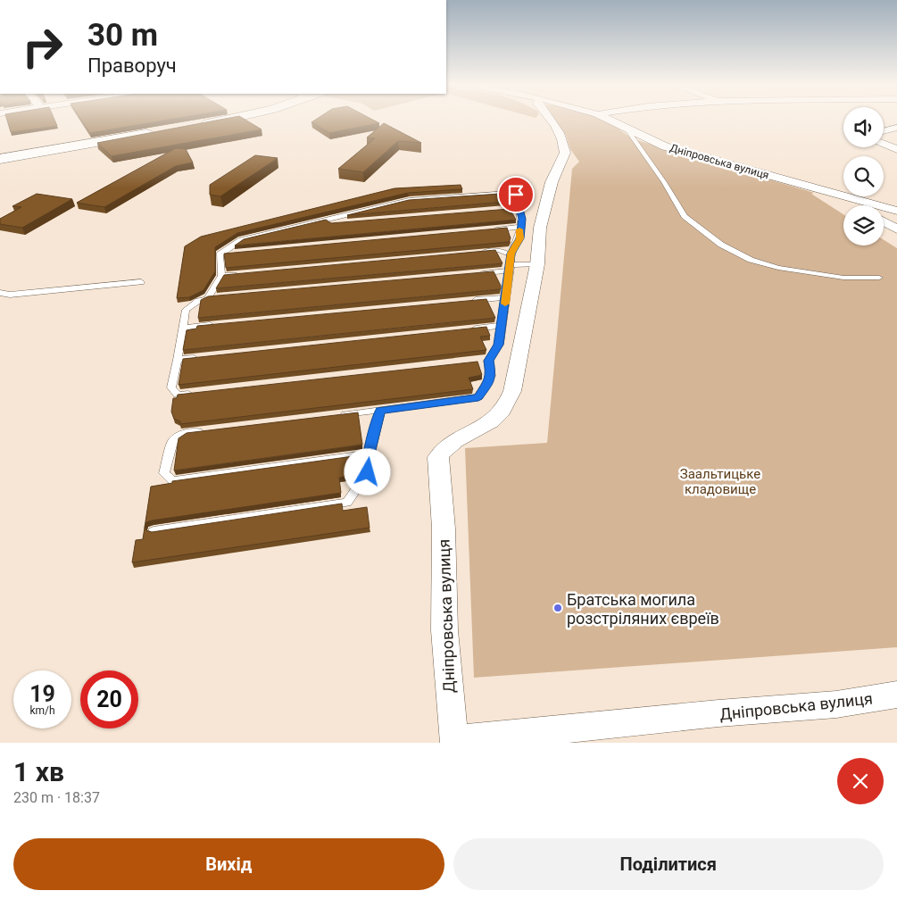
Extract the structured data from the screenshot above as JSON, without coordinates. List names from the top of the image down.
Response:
{
  "streets": {
    "street": ["Дніпровська вулиця"]
  },
  "parks": ["Заальтицьке кладовище"],
  "places": ["Братська могила розстріляних євреїв"],
  "page": {
    "turn": ["30 m", "Праворуч"],
    "speed": "19 km/h",
    "limit": "20",
    "heading": ["1 хв", "230 m · 18:37"],
    "buttons": ["Вихід", "Поділитися"]
  }
}
